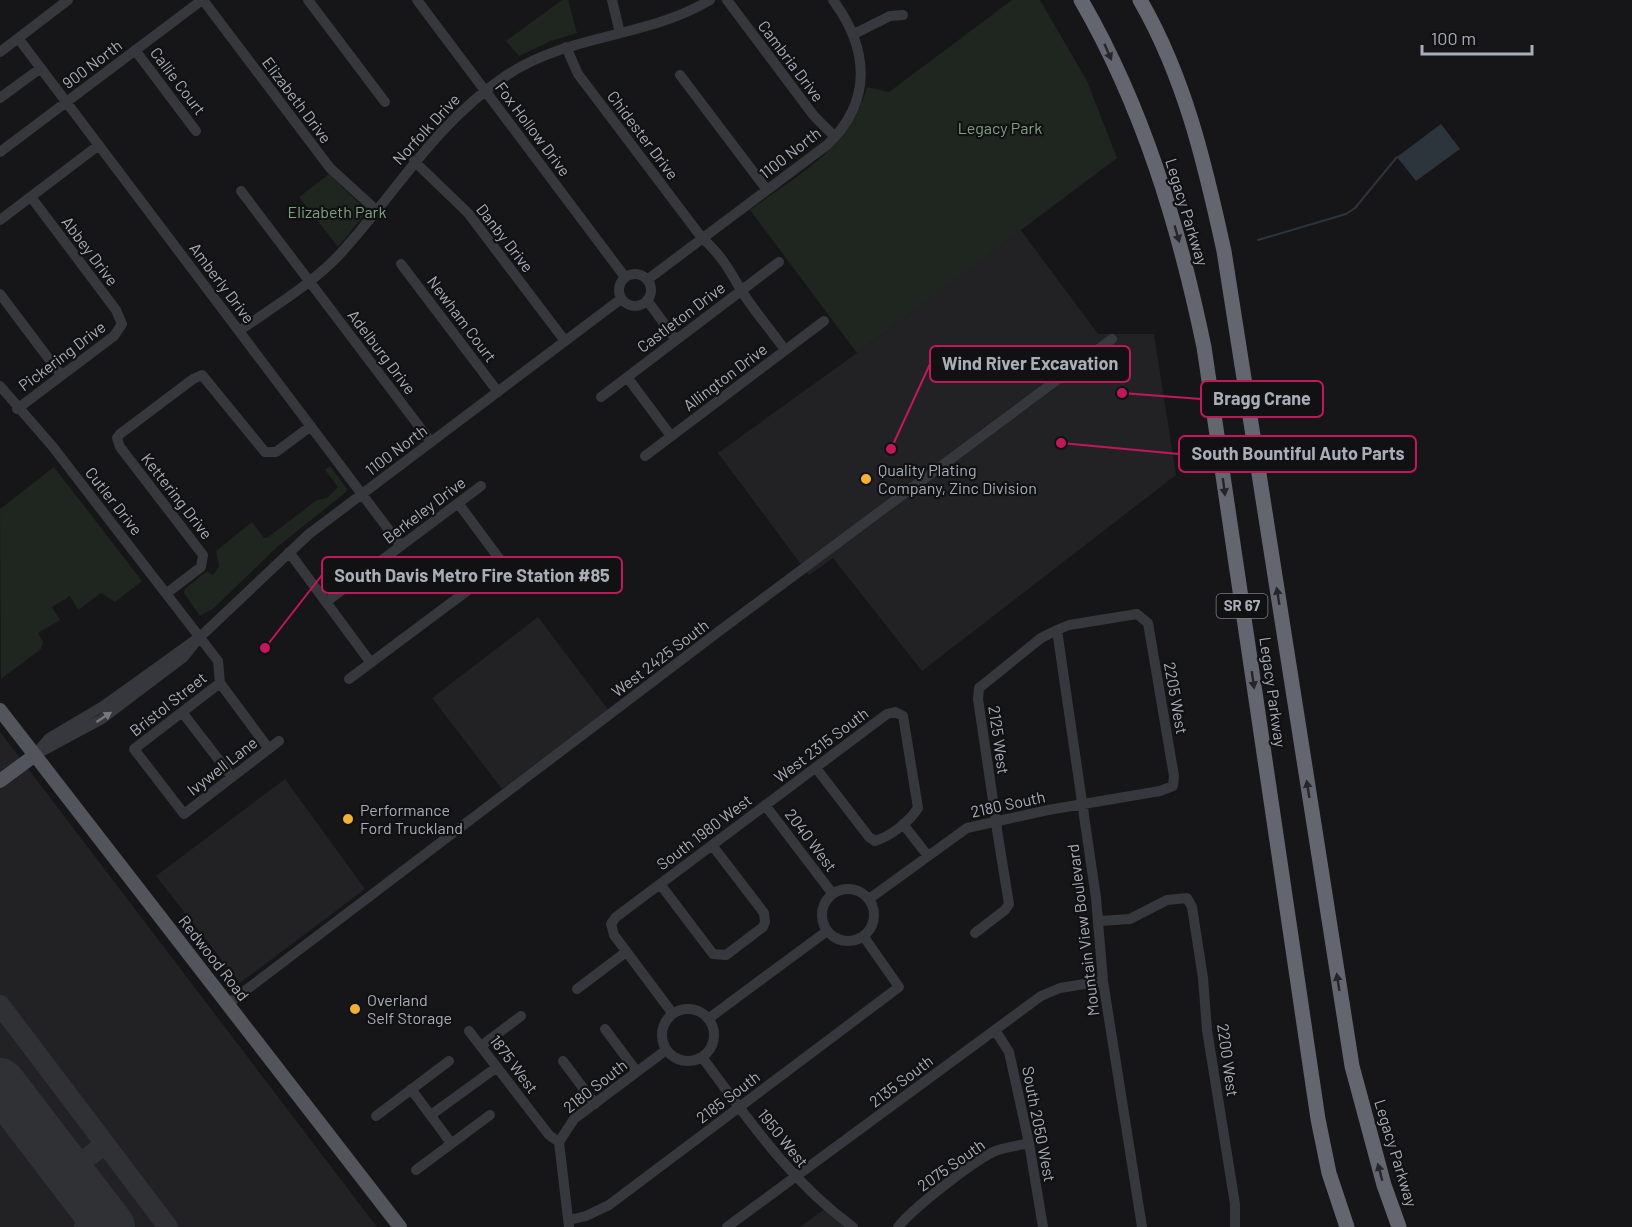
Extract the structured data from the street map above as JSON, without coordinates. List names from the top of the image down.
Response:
{
  "streets": {
    "highway": ["Legacy Parkway", "SR 67"],
    "main road": ["Redwood Road"],
    "street": [
      "Cambria Drive",
      "900 North",
      "Callie Court",
      "Elizabeth Drive",
      "Norfolk Drive",
      "Fox Hollow Drive",
      "Chidester Drive",
      "1100 North",
      "Danby Drive",
      "Abbey Drive",
      "Amberly Drive",
      "Castleton Drive",
      "Newham Court",
      "Adelburg Drive",
      "Pickering Drive",
      "Allington Drive",
      "Kettering Drive",
      "Cutler Drive",
      "Berkeley Drive",
      "West 2425 South",
      "2205 West",
      "Bristol Street",
      "2125 West",
      "West 2315 South",
      "Ivywell Lane",
      "2180 South",
      "South 1980 West",
      "2040 West",
      "Mountain View Boulevard",
      "2200 West",
      "1875 West",
      "2135 South",
      "2185 South",
      "South 2050 West",
      "1950 West",
      "2075 South"
    ]
  },
  "crossings": [
    ["Cambria Drive", "1100 North"],
    ["900 North", "Callie Court"],
    ["900 North", "Elizabeth Drive"],
    ["900 North", "Amberly Drive"],
    ["Elizabeth Drive", "Norfolk Drive"],
    ["Norfolk Drive", "Fox Hollow Drive"],
    ["Norfolk Drive", "Chidester Drive"],
    ["Norfolk Drive", "Danby Drive"],
    ["Norfolk Drive", "Amberly Drive"],
    ["Norfolk Drive", "Adelburg Drive"],
    ["Fox Hollow Drive", "1100 North"],
    ["Chidester Drive", "1100 North"],
    ["Chidester Drive", "Castleton Drive"],
    ["Chidester Drive", "Allington Drive"],
    ["1100 North", "Danby Drive"],
    ["1100 North", "Amberly Drive"],
    ["1100 North", "Newham Court"],
    ["1100 North", "Adelburg Drive"],
    ["1100 North", "Cutler Drive"],
    ["1100 North", "Redwood Road"],
    ["Abbey Drive", "Pickering Drive"],
    ["Amberly Drive", "Kettering Drive"],
    ["Amberly Drive", "Berkeley Drive"],
    ["Pickering Drive", "Cutler Drive"],
    ["Kettering Drive", "Cutler Drive"],
    ["Cutler Drive", "Bristol Street"],
    ["West 2425 South", "Redwood Road"],
    ["2205 West", "2125 West"],
    ["2205 West", "2180 South"],
    ["2205 West", "Mountain View Boulevard"],
    ["Bristol Street", "Ivywell Lane"],
    ["2125 West", "2180 South"],
    ["2125 West", "Mountain View Boulevard"],
    ["West 2315 South", "South 1980 West"],
    ["West 2315 South", "2040 West"],
    ["2180 South", "2040 West"],
    ["2180 South", "Mountain View Boulevard"],
    ["2180 South", "1875 West"],
    ["2180 South", "2185 South"],
    ["2180 South", "1950 West"],
    ["South 1980 West", "2040 West"],
    ["2040 West", "2185 South"],
    ["Mountain View Boulevard", "2200 West"],
    ["Mountain View Boulevard", "2135 South"],
    ["2135 South", "South 2050 West"],
    ["2135 South", "1950 West"],
    ["2185 South", "1950 West"],
    ["South 2050 West", "2075 South"]
  ],
  "parks": ["Legacy Park", "Elizabeth Park"],
  "places": [
    "Bragg Crane",
    "South Bountiful Auto Parts",
    "Wind River Excavation",
    "Quality Plating Company, Zinc Division",
    "South Davis Metro Fire Station #85",
    "Performance Ford Truckland",
    "Overland Self Storage"
  ],
  "scale_bar": "100 m"
}
